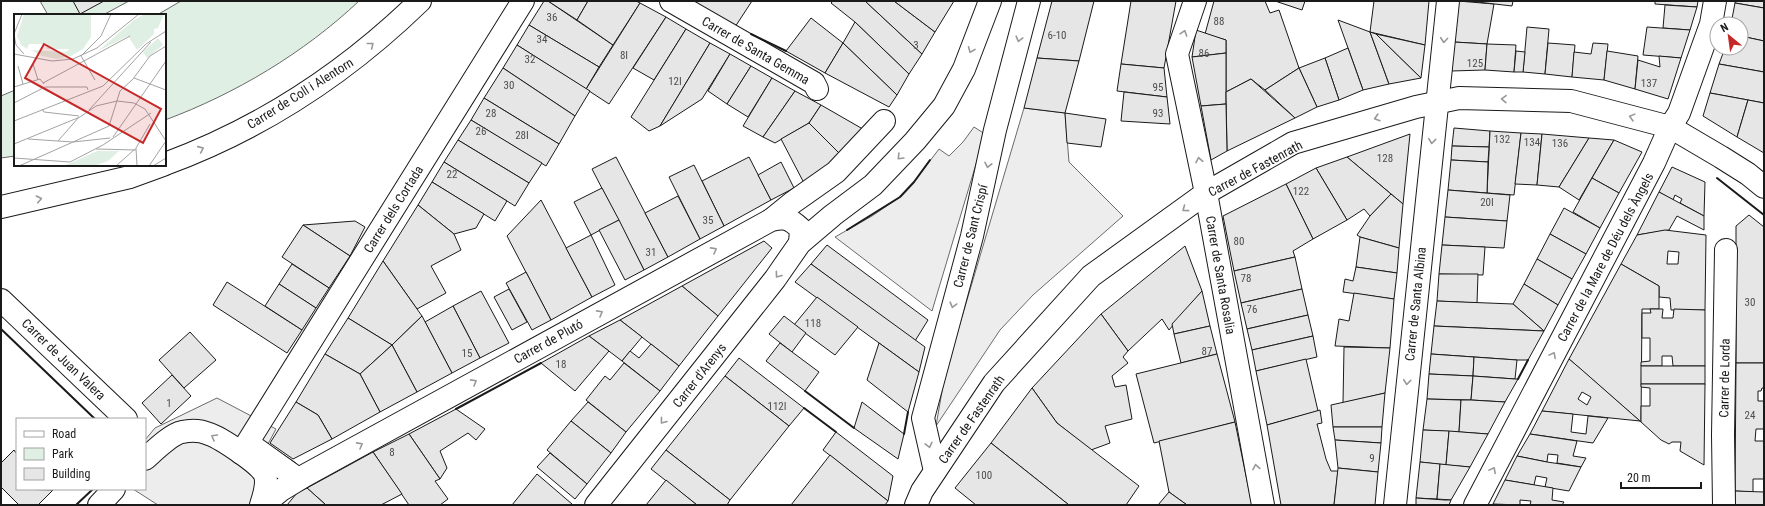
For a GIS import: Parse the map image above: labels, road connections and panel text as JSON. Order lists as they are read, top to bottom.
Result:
{
  "streets": {
    "street": [
      "Carrer de Santa Gemma",
      "Carrer de Coll i Alentorn",
      "Carrer de Fastenrath",
      "Carrer dels Cortada",
      "Carrer de Sant Crispí",
      "Carrer de la Mare de Déu dels Àngels",
      "Carrer de Santa Rosalia",
      "Carrer de Santa Albina",
      "Carrer de Plutó",
      "Carrer de Juan Valera",
      "Carrer d'Arenys",
      "Carrer de Lorda"
    ]
  },
  "crossings": [
    ["Carrer de Fastenrath", "Carrer de Sant Crispí"],
    ["Carrer de Fastenrath", "Carrer de la Mare de Déu dels Àngels"],
    ["Carrer de Fastenrath", "Carrer de Santa Rosalia"],
    ["Carrer de Fastenrath", "Carrer de Santa Albina"],
    ["Carrer de Plutó", "Carrer d'Arenys"]
  ],
  "one_way": [
    "Carrer de Coll i Alentorn",
    "Carrer de Fastenrath",
    "Carrer de Sant Crispí",
    "Carrer de la Mare de Déu dels Àngels",
    "Carrer de Santa Rosalia",
    "Carrer de Santa Albina",
    "Carrer de Plutó",
    "Carrer d'Arenys"
  ],
  "house_numbers": [
    "36",
    "88",
    "6-10",
    "34",
    "3",
    "86",
    "8I",
    "32",
    "125",
    "12I",
    "137",
    "30",
    "95",
    "28",
    "93",
    "26",
    "28I",
    "132",
    "134",
    "136",
    "128",
    "22",
    "122",
    "20I",
    "35",
    "80",
    "31",
    "78",
    "30",
    "76",
    "118",
    "87",
    "15",
    "18",
    "1",
    "112I",
    "24",
    "8",
    "9",
    "100"
  ],
  "legend": ["Road", "Park", "Building"],
  "scale_bar": "20 m",
  "north": "top left"
}
